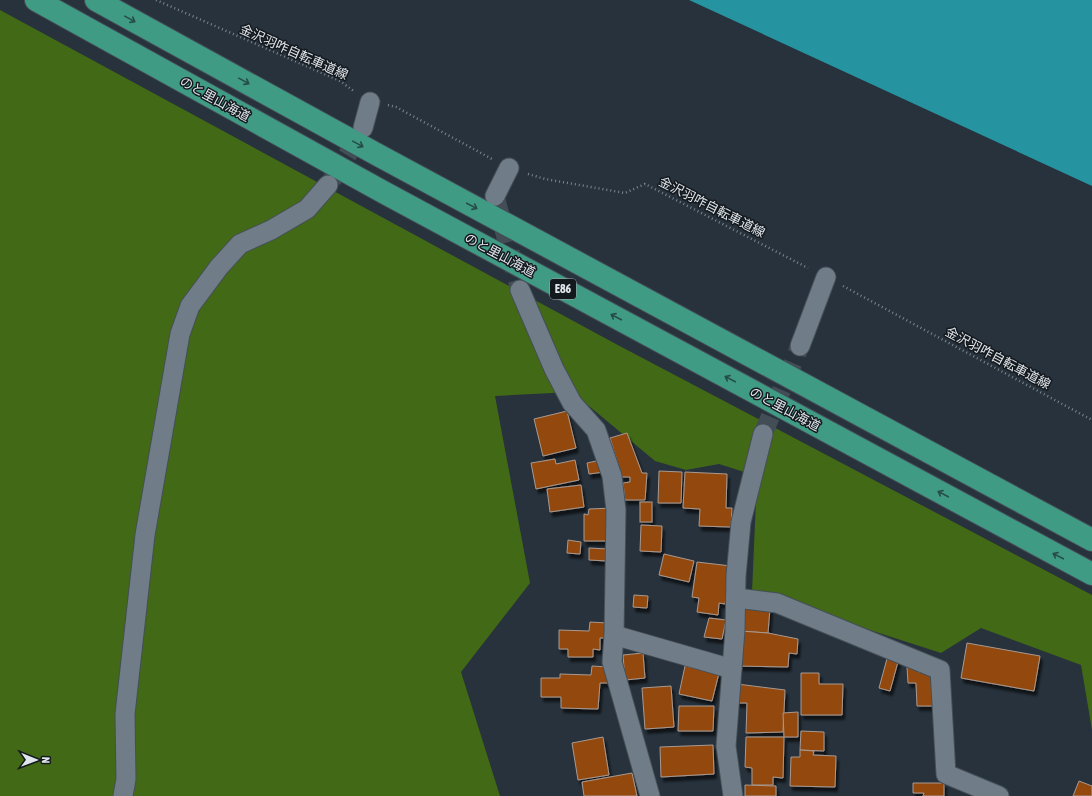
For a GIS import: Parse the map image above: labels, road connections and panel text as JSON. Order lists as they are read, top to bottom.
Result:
{
  "streets": {
    "highway": ["のと里山海道", "E86"],
    "path": ["金沢羽咋自転車道線"]
  },
  "north": "right"
}
